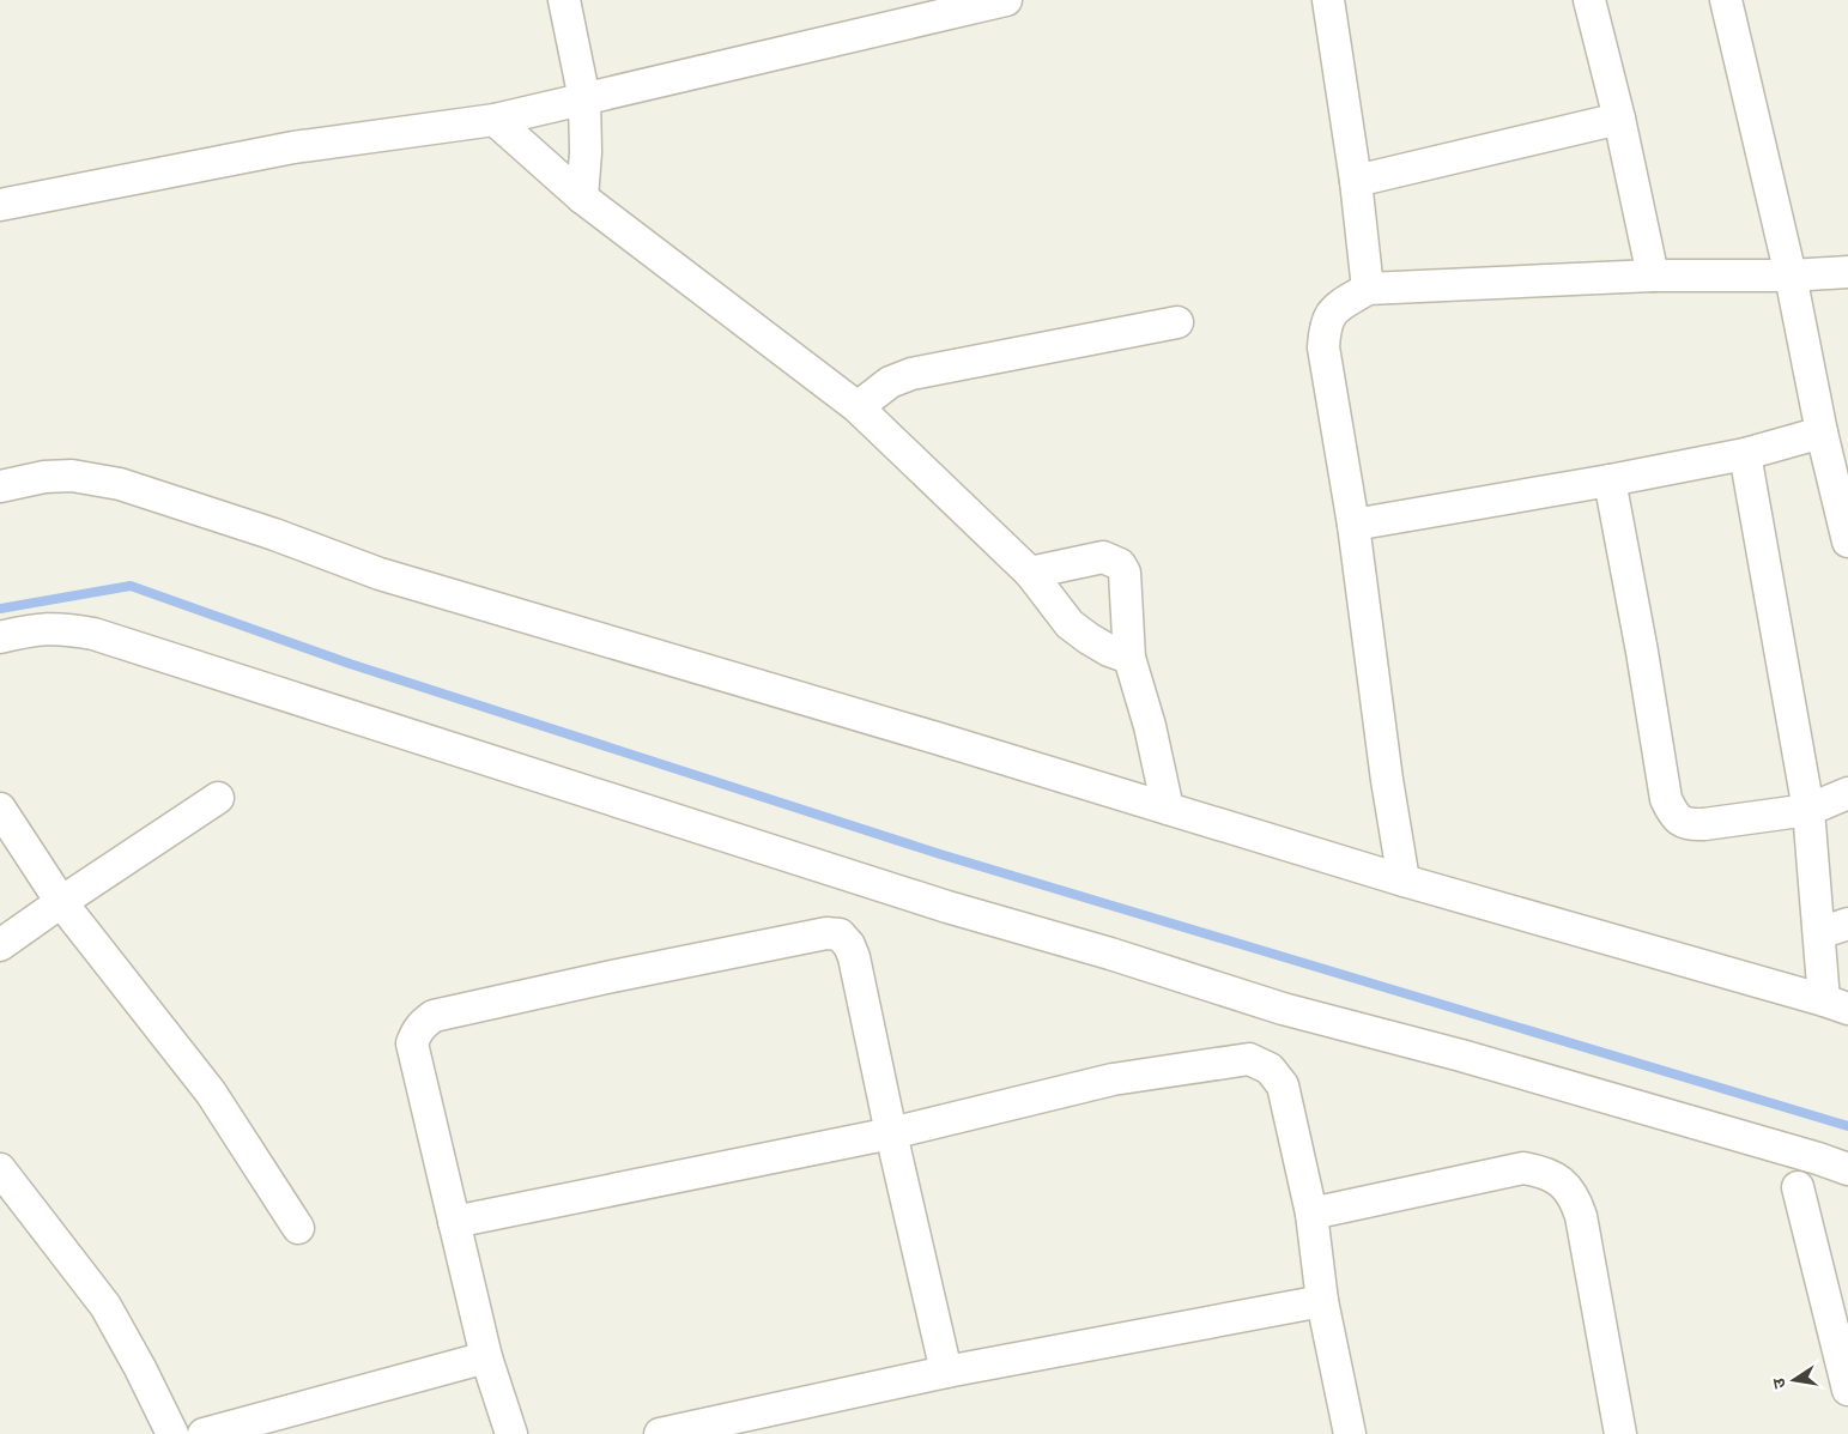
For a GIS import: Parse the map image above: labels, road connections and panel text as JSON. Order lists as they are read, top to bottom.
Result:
{
  "north": "left"
}
